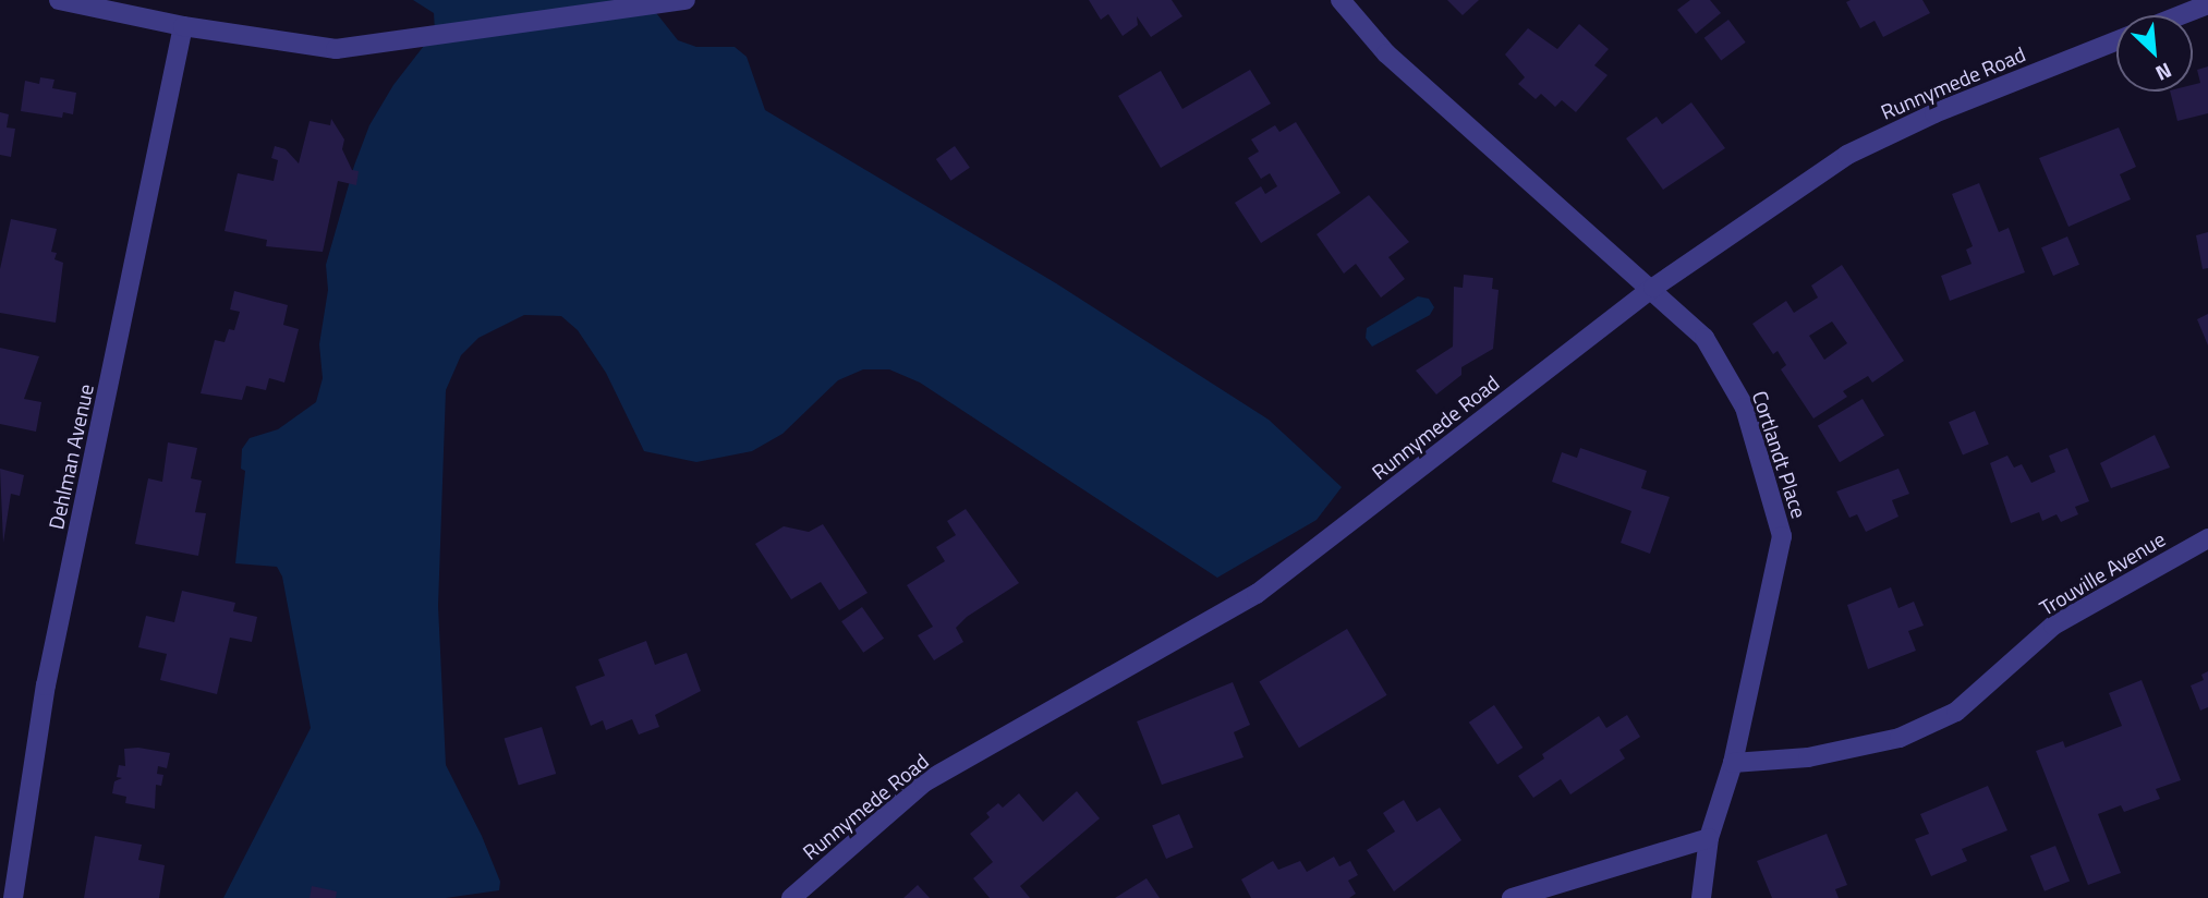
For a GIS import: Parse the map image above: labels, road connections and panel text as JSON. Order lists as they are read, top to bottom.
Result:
{
  "streets": {
    "street": [
      "Runnymede Road",
      "Cortlandt Place",
      "Dehlman Avenue",
      "Trouville Avenue"
    ]
  },
  "crossings": [
    ["Runnymede Road", "Cortlandt Place"],
    ["Cortlandt Place", "Trouville Avenue"]
  ],
  "north": "bottom right"
}
